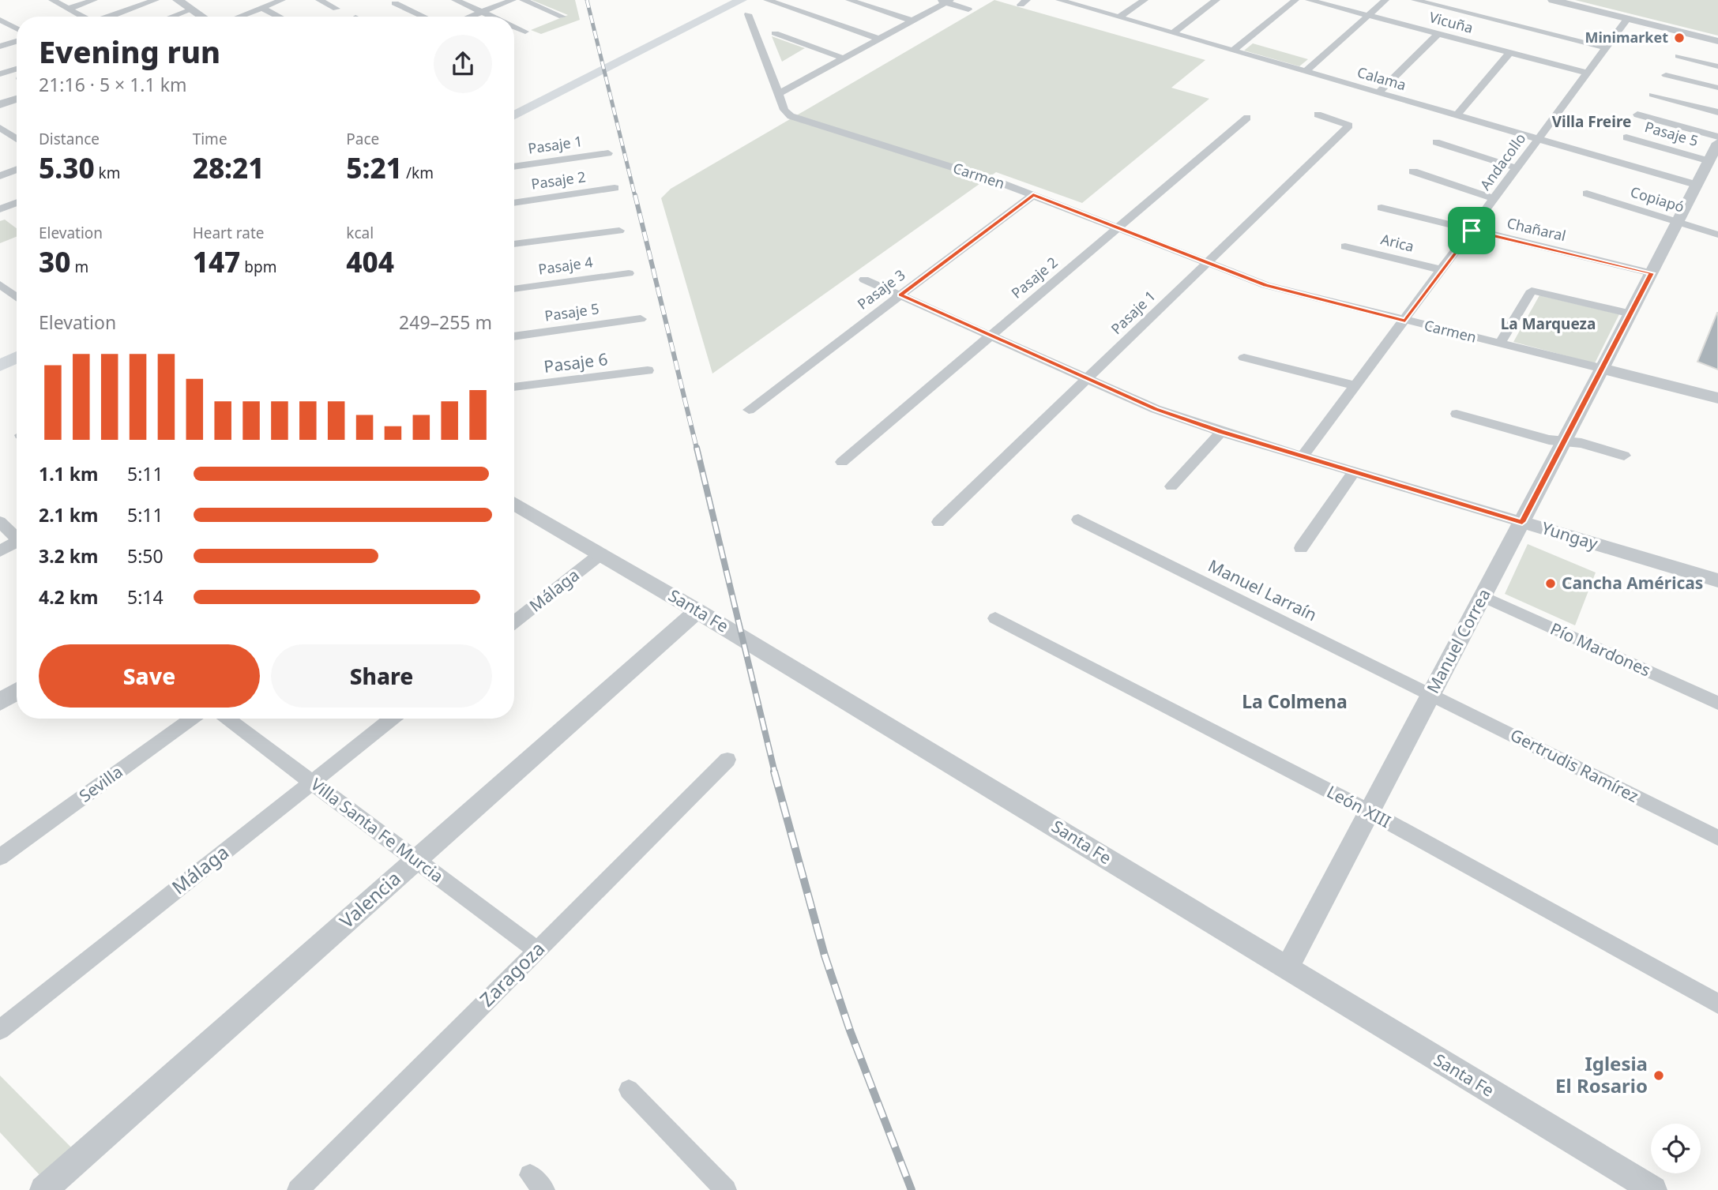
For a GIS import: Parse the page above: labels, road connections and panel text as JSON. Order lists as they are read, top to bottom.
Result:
{
  "streets": {
    "street": [
      "Vicuña",
      "Calama",
      "Pasaje 5",
      "Pasaje 1",
      "Andacollo",
      "Carmen",
      "Pasaje 2",
      "Copiapó",
      "Chañaral",
      "Arica",
      "Pasaje 4",
      "Pasaje 3",
      "Pasaje 6",
      "Yungay",
      "Málaga",
      "Manuel Larraín",
      "Santa Fe",
      "Manuel Correa",
      "Pío Mardones",
      "Gertrudis Ramírez",
      "Sevilla",
      "León XIII",
      "Villa Santa Fe Murcia",
      "Valencia",
      "Zaragoza"
    ]
  },
  "crossings": [
    ["Vicuña", "Andacollo"],
    ["Calama", "Andacollo"],
    ["Calama", "Manuel Correa"],
    ["Pasaje 5", "Manuel Correa"],
    ["Pasaje 1", "Carmen"],
    ["Pasaje 1", "Yungay"],
    ["Andacollo", "Carmen"],
    ["Andacollo", "Chañaral"],
    ["Andacollo", "Arica"],
    ["Andacollo", "Yungay"],
    ["Carmen", "Pasaje 2"],
    ["Carmen", "Pasaje 3"],
    ["Carmen", "Manuel Correa"],
    ["Pasaje 2", "Yungay"],
    ["Copiapó", "Manuel Correa"],
    ["Chañaral", "Manuel Correa"],
    ["Pasaje 3", "Yungay"],
    ["Yungay", "Manuel Correa"],
    ["Málaga", "Santa Fe"],
    ["Málaga", "Villa Santa Fe Murcia"],
    ["Manuel Larraín", "Manuel Correa"],
    ["Manuel Larraín", "Gertrudis Ramírez"],
    ["Santa Fe", "Manuel Correa"],
    ["Santa Fe", "Valencia"],
    ["Manuel Correa", "Pío Mardones"],
    ["Manuel Correa", "Gertrudis Ramírez"],
    ["Manuel Correa", "León XIII"],
    ["Villa Santa Fe Murcia", "Valencia"],
    ["Villa Santa Fe Murcia", "Zaragoza"]
  ],
  "districts": ["Villa Freire", "La Marqueza", "La Colmena"],
  "places": ["Minimarket", "Cancha Américas", "Iglesia El Rosario"],
  "page": {
    "heading": ["Evening run", "21:16 · 5 × 1.1 km"],
    "stats": [
      ["Distance", "5.30 km"],
      ["Time", "28:21"],
      ["Pace", "5:21 /km"],
      ["Elevation", "30 m"],
      ["Heart rate", "147 bpm"],
      ["kcal", "404"]
    ],
    "chart": ["Elevation", "249–255 m"],
    "list": [
      {
        "name": "1.1 km",
        "note": "5:11"
      },
      {
        "name": "2.1 km",
        "note": "5:11"
      },
      {
        "name": "3.2 km",
        "note": "5:50"
      },
      {
        "name": "4.2 km",
        "note": "5:14"
      }
    ],
    "buttons": ["Save", "Share"]
  }
}
